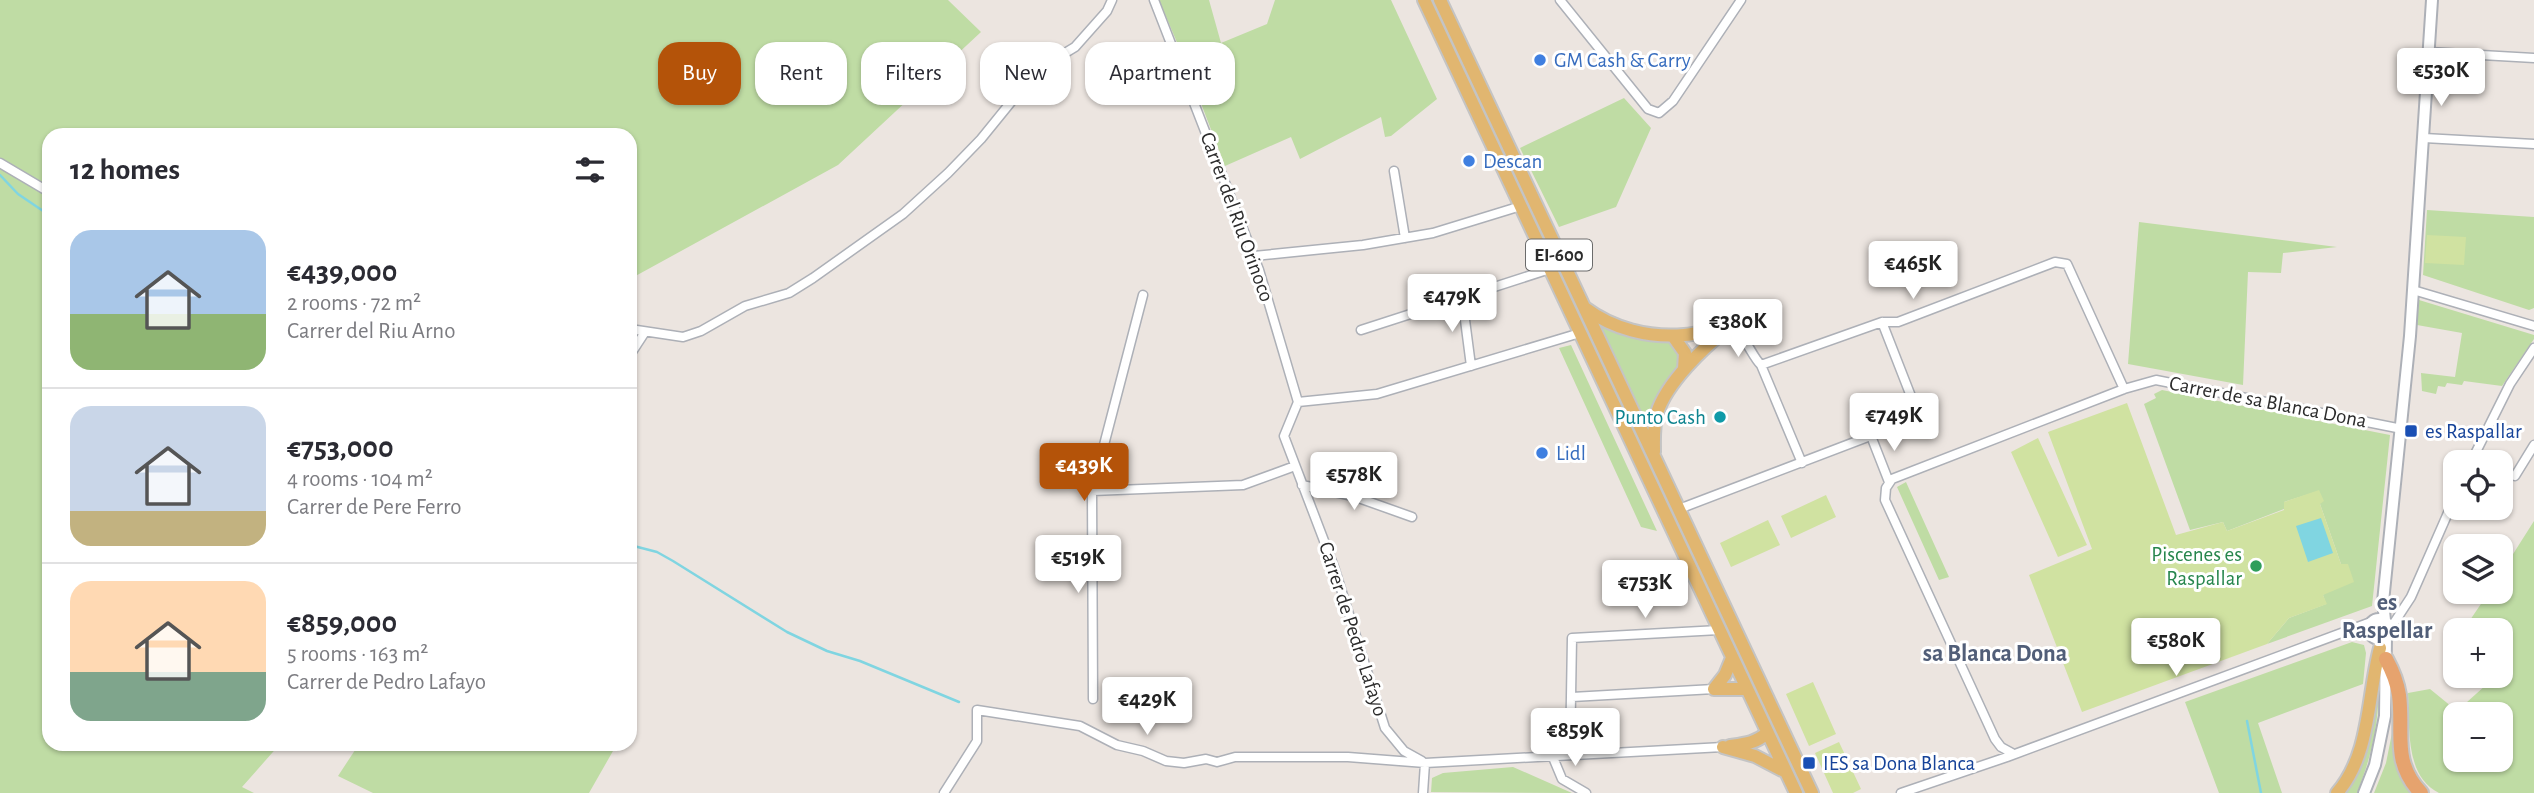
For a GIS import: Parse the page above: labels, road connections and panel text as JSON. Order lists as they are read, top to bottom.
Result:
{
  "streets": {
    "main road": ["EI-600"],
    "street": ["Carrer del Riu Orinoco", "Carrer de sa Blanca Dona", "Carrer de Pedro Lafayo"]
  },
  "crossings": [
    ["Carrer del Riu Orinoco", "Carrer de Pedro Lafayo"]
  ],
  "districts": ["es Raspellar", "sa Blanca Dona"],
  "places": {
    "other": [
      "GM Cash & Carry",
      "Descan",
      "Punto Cash",
      "Lidl",
      "Piscenes es Raspallar"
    ],
    "transit": ["es Raspallar", "IES sa Dona Blanca"]
  },
  "page": {
    "chip": [
      "Buy",
      "Rent",
      "Filters",
      "New",
      "Apartment"
    ],
    "price": [
      "€530K",
      "€465K",
      "€479K",
      "€380K",
      "€749K",
      "€439K",
      "€578K",
      "€519K",
      "€753K",
      "€580K",
      "€429K",
      "€859K"
    ],
    "heading": "12 homes",
    "list": [
      {
        "name": "€439,000",
        "note": "2 rooms · 72 m² · Carrer del Riu Arno"
      },
      {
        "name": "€753,000",
        "note": "4 rooms · 104 m² · Carrer de Pere Ferro"
      },
      {
        "name": "€859,000",
        "note": "5 rooms · 163 m² · Carrer de Pedro Lafayo"
      }
    ],
    "map_buttons": ["+", "−"]
  }
}
